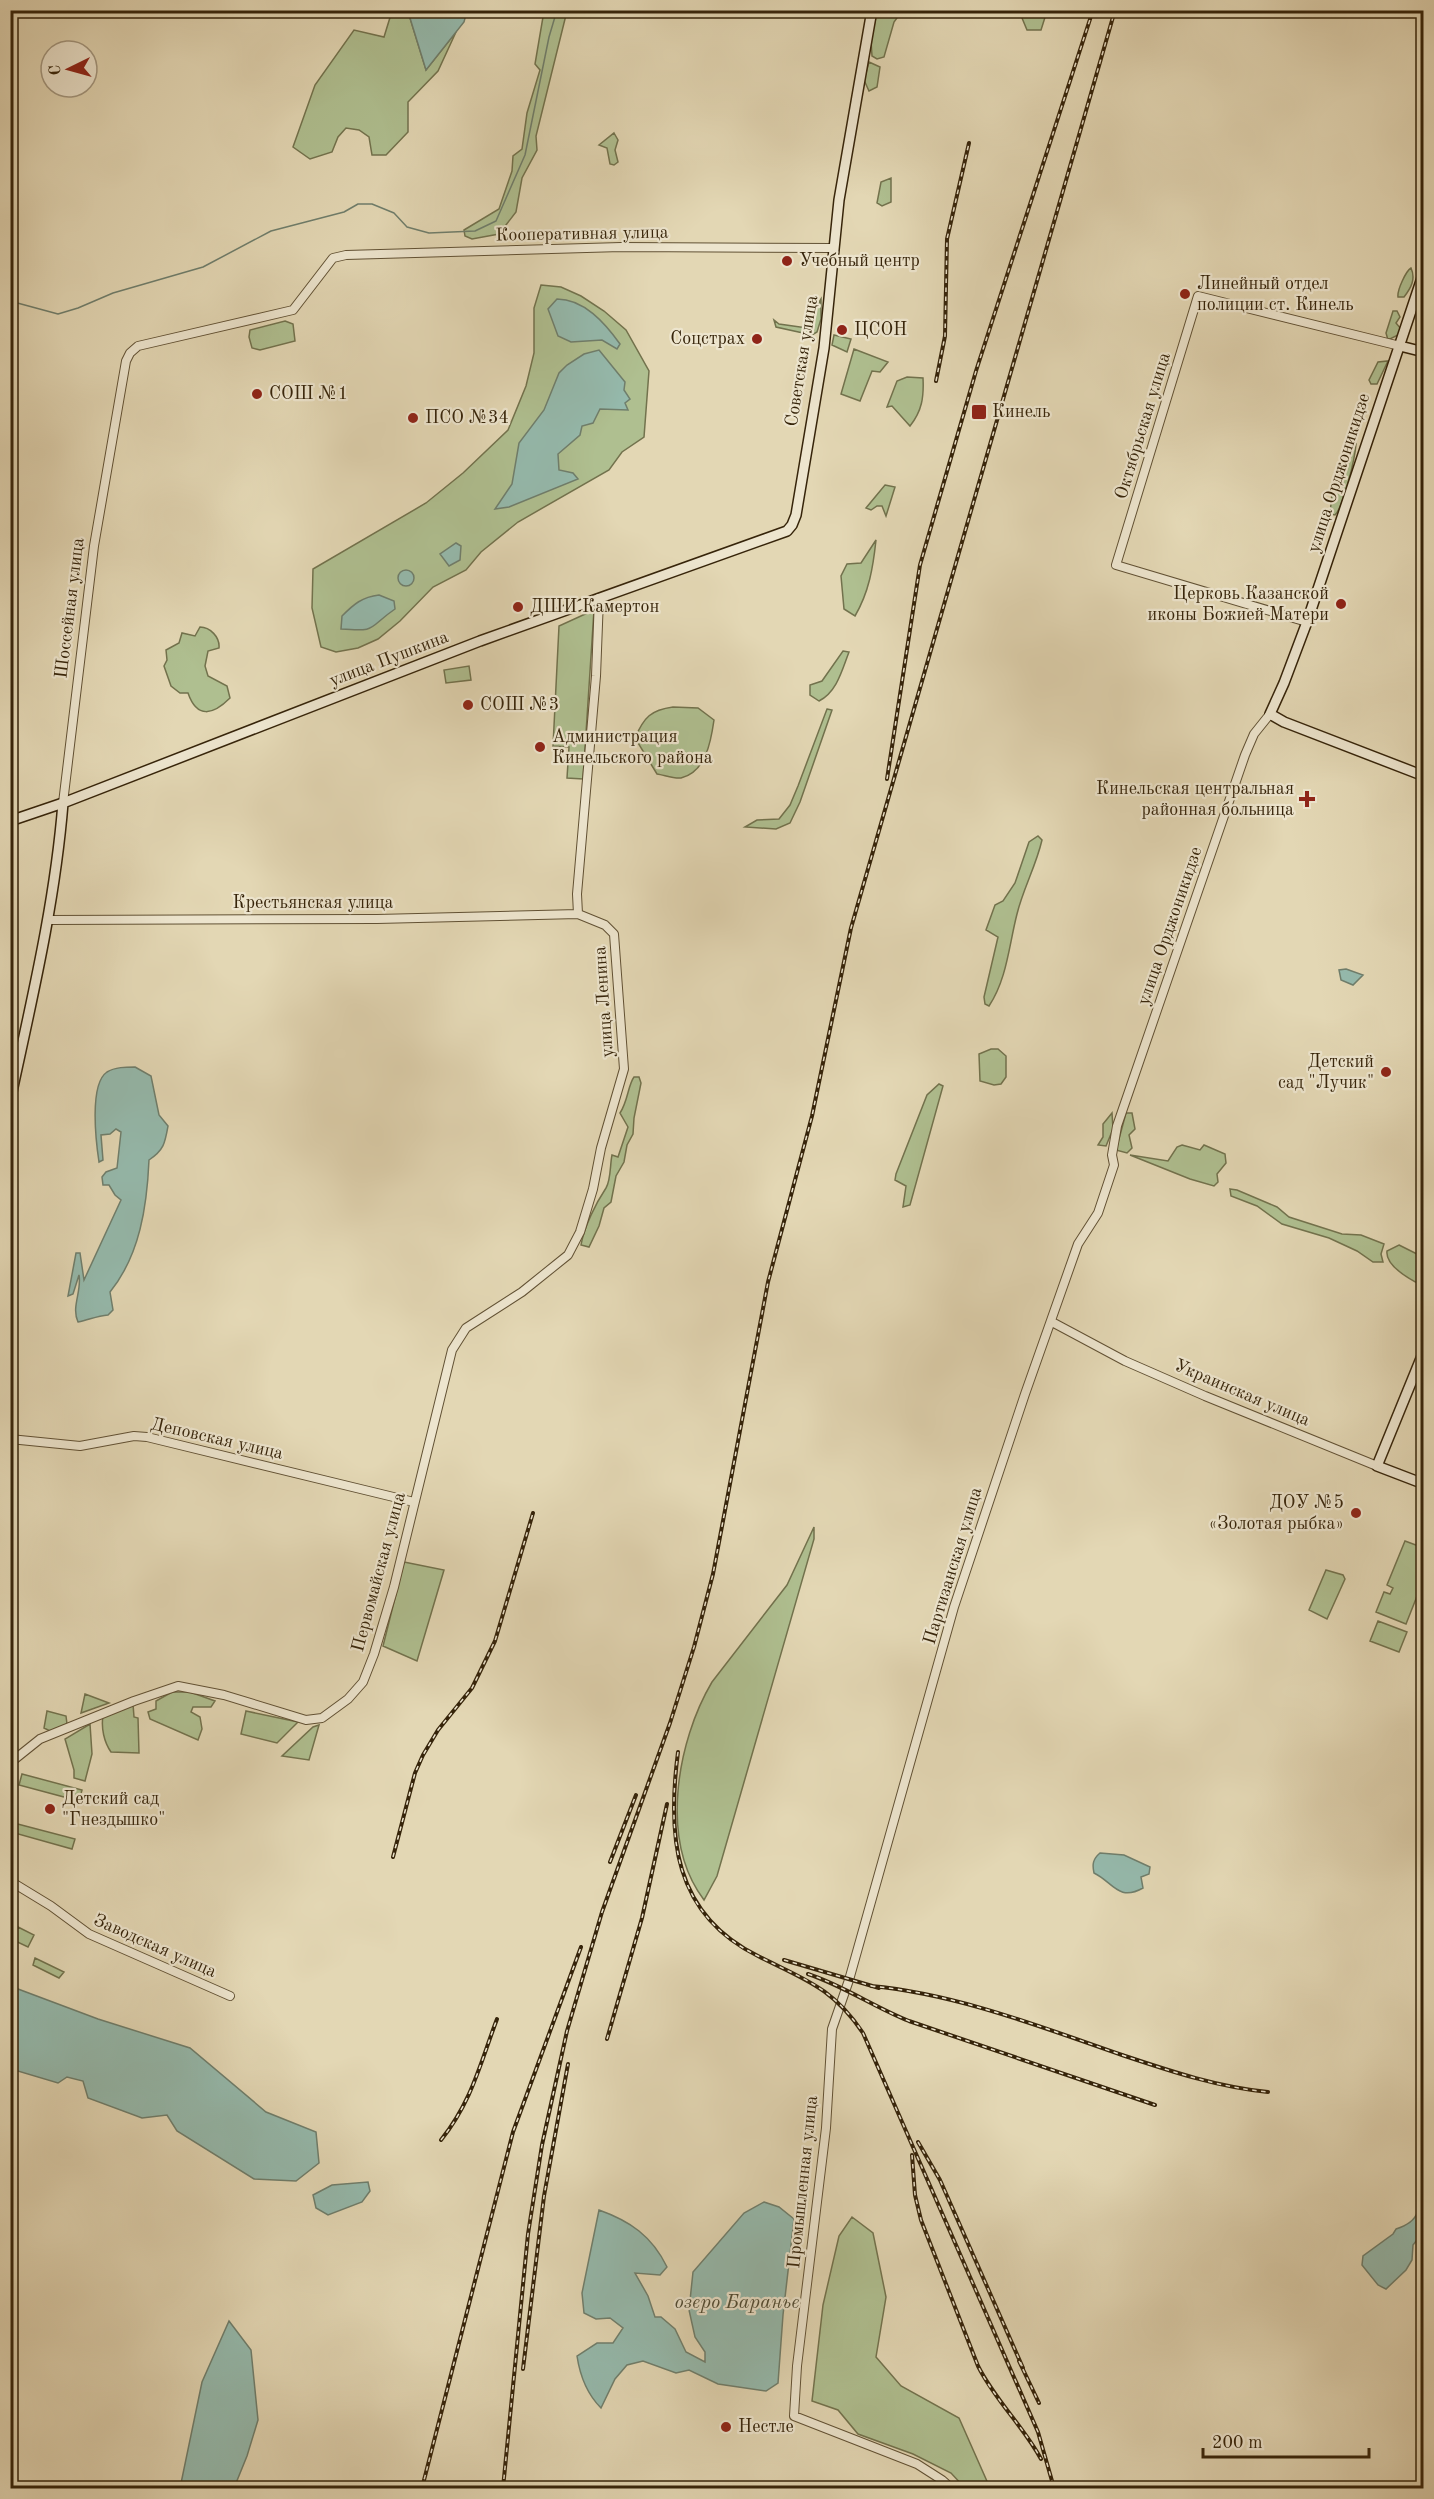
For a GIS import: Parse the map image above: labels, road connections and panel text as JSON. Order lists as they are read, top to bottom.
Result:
{
  "streets": {
    "main road": [
      "Советская улица",
      "улица Орджоникидзе",
      "Шоссейная улица",
      "улица Пушкина",
      "Украинская улица"
    ],
    "street": [
      "Кооперативная улица",
      "Октябрьская улица",
      "Крестьянская улица",
      "улица Ленина",
      "Деповская улица",
      "Партизанская улица",
      "Первомайская улица",
      "Заводская улица",
      "Промышленная улица"
    ]
  },
  "crossings": [
    ["Кооперативная улица", "Советская улица"],
    ["Кооперативная улица", "Шоссейная улица"],
    ["Советская улица", "улица Пушкина"],
    ["Октябрьская улица", "улица Орджоникидзе"],
    ["улица Орджоникидзе", "Партизанская улица"],
    ["Шоссейная улица", "улица Пушкина"],
    ["Шоссейная улица", "Крестьянская улица"],
    ["Крестьянская улица", "улица Ленина"],
    ["улица Ленина", "Первомайская улица"],
    ["Украинская улица", "Партизанская улица"],
    ["Деповская улица", "Первомайская улица"],
    ["Партизанская улица", "Промышленная улица"]
  ],
  "water": ["озеро Баранье"],
  "places": {
    "other": [
      "Учебный центр",
      "Линейный отдел полиции ст. Кинель",
      "ЦСОН",
      "Соцстрах",
      "СОШ №1",
      "ПСО №34",
      "Церковь Казанской иконы Божией Матери",
      "ДШИ Камертон",
      "СОШ №3",
      "Администрация Кинельского района",
      "Детский сад \"Лучик\"",
      "ДОУ №5 «Золотая рыбка»",
      "Детский сад \"Гнездышко\"",
      "Нестле"
    ],
    "transit": ["Кинель"],
    "health": ["Кинельская центральная районная больница"]
  },
  "scale_bar": "200 m",
  "north": "left"
}
